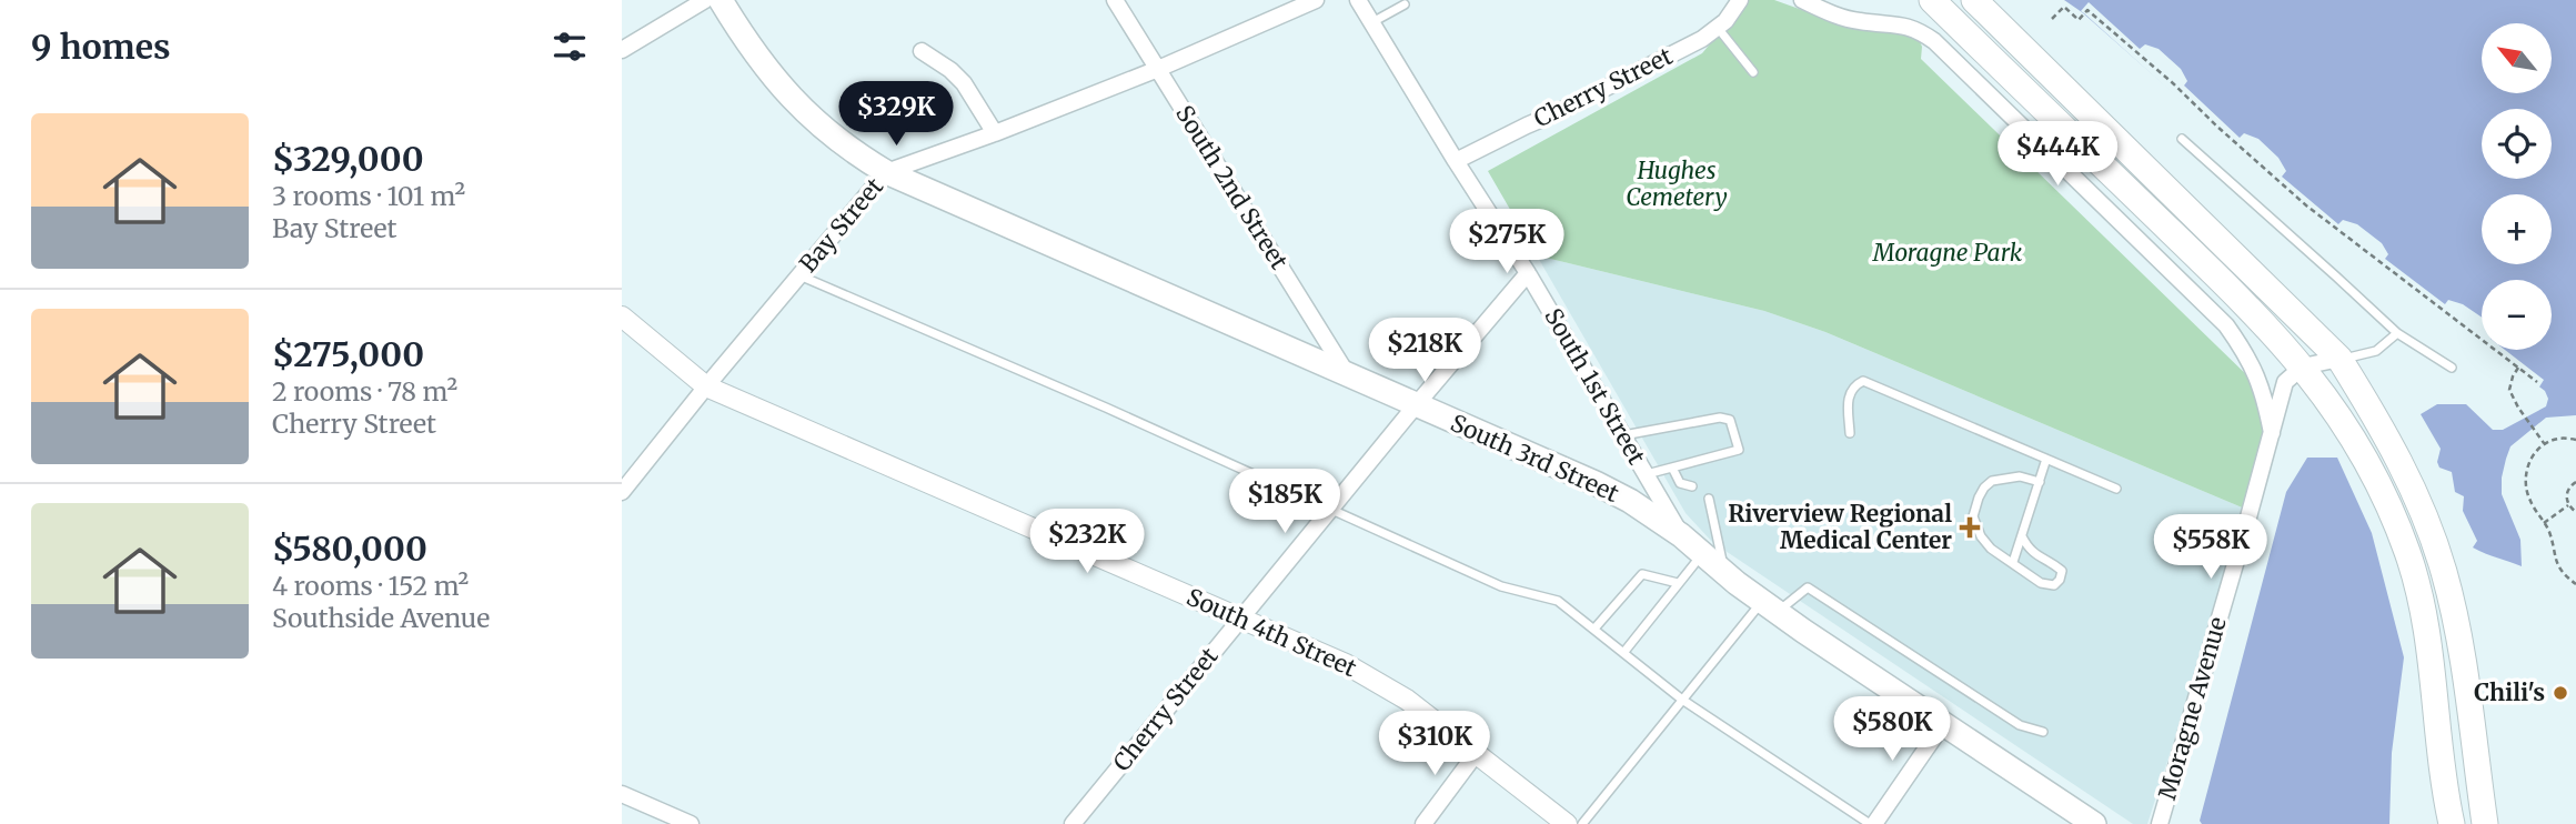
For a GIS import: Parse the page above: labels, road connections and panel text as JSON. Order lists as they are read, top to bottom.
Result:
{
  "streets": {
    "main road": ["South 3rd Street"],
    "street": [
      "Cherry Street",
      "South 2nd Street",
      "Bay Street",
      "South 1st Street",
      "South 4th Street",
      "Moragne Avenue"
    ]
  },
  "crossings": [
    ["Cherry Street", "South 1st Street"],
    ["Cherry Street", "South 3rd Street"],
    ["Cherry Street", "South 4th Street"],
    ["South 2nd Street", "Bay Street"],
    ["South 2nd Street", "South 3rd Street"],
    ["Bay Street", "South 3rd Street"],
    ["Bay Street", "South 4th Street"],
    ["South 1st Street", "South 3rd Street"]
  ],
  "parks": ["Hughes Cemetery", "Moragne Park"],
  "places": {
    "health": ["Riverview Regional Medical Center"],
    "other": ["Chili's"]
  },
  "north": "top left",
  "page": {
    "heading": "9 homes",
    "map_buttons": ["+", "−"],
    "price": [
      "$329K",
      "$444K",
      "$275K",
      "$218K",
      "$185K",
      "$232K",
      "$558K",
      "$580K",
      "$310K"
    ],
    "list": [
      {
        "name": "$329,000",
        "note": "3 rooms · 101 m² · Bay Street"
      },
      {
        "name": "$275,000",
        "note": "2 rooms · 78 m² · Cherry Street"
      },
      {
        "name": "$580,000",
        "note": "4 rooms · 152 m² · Southside Avenue"
      }
    ]
  }
}
